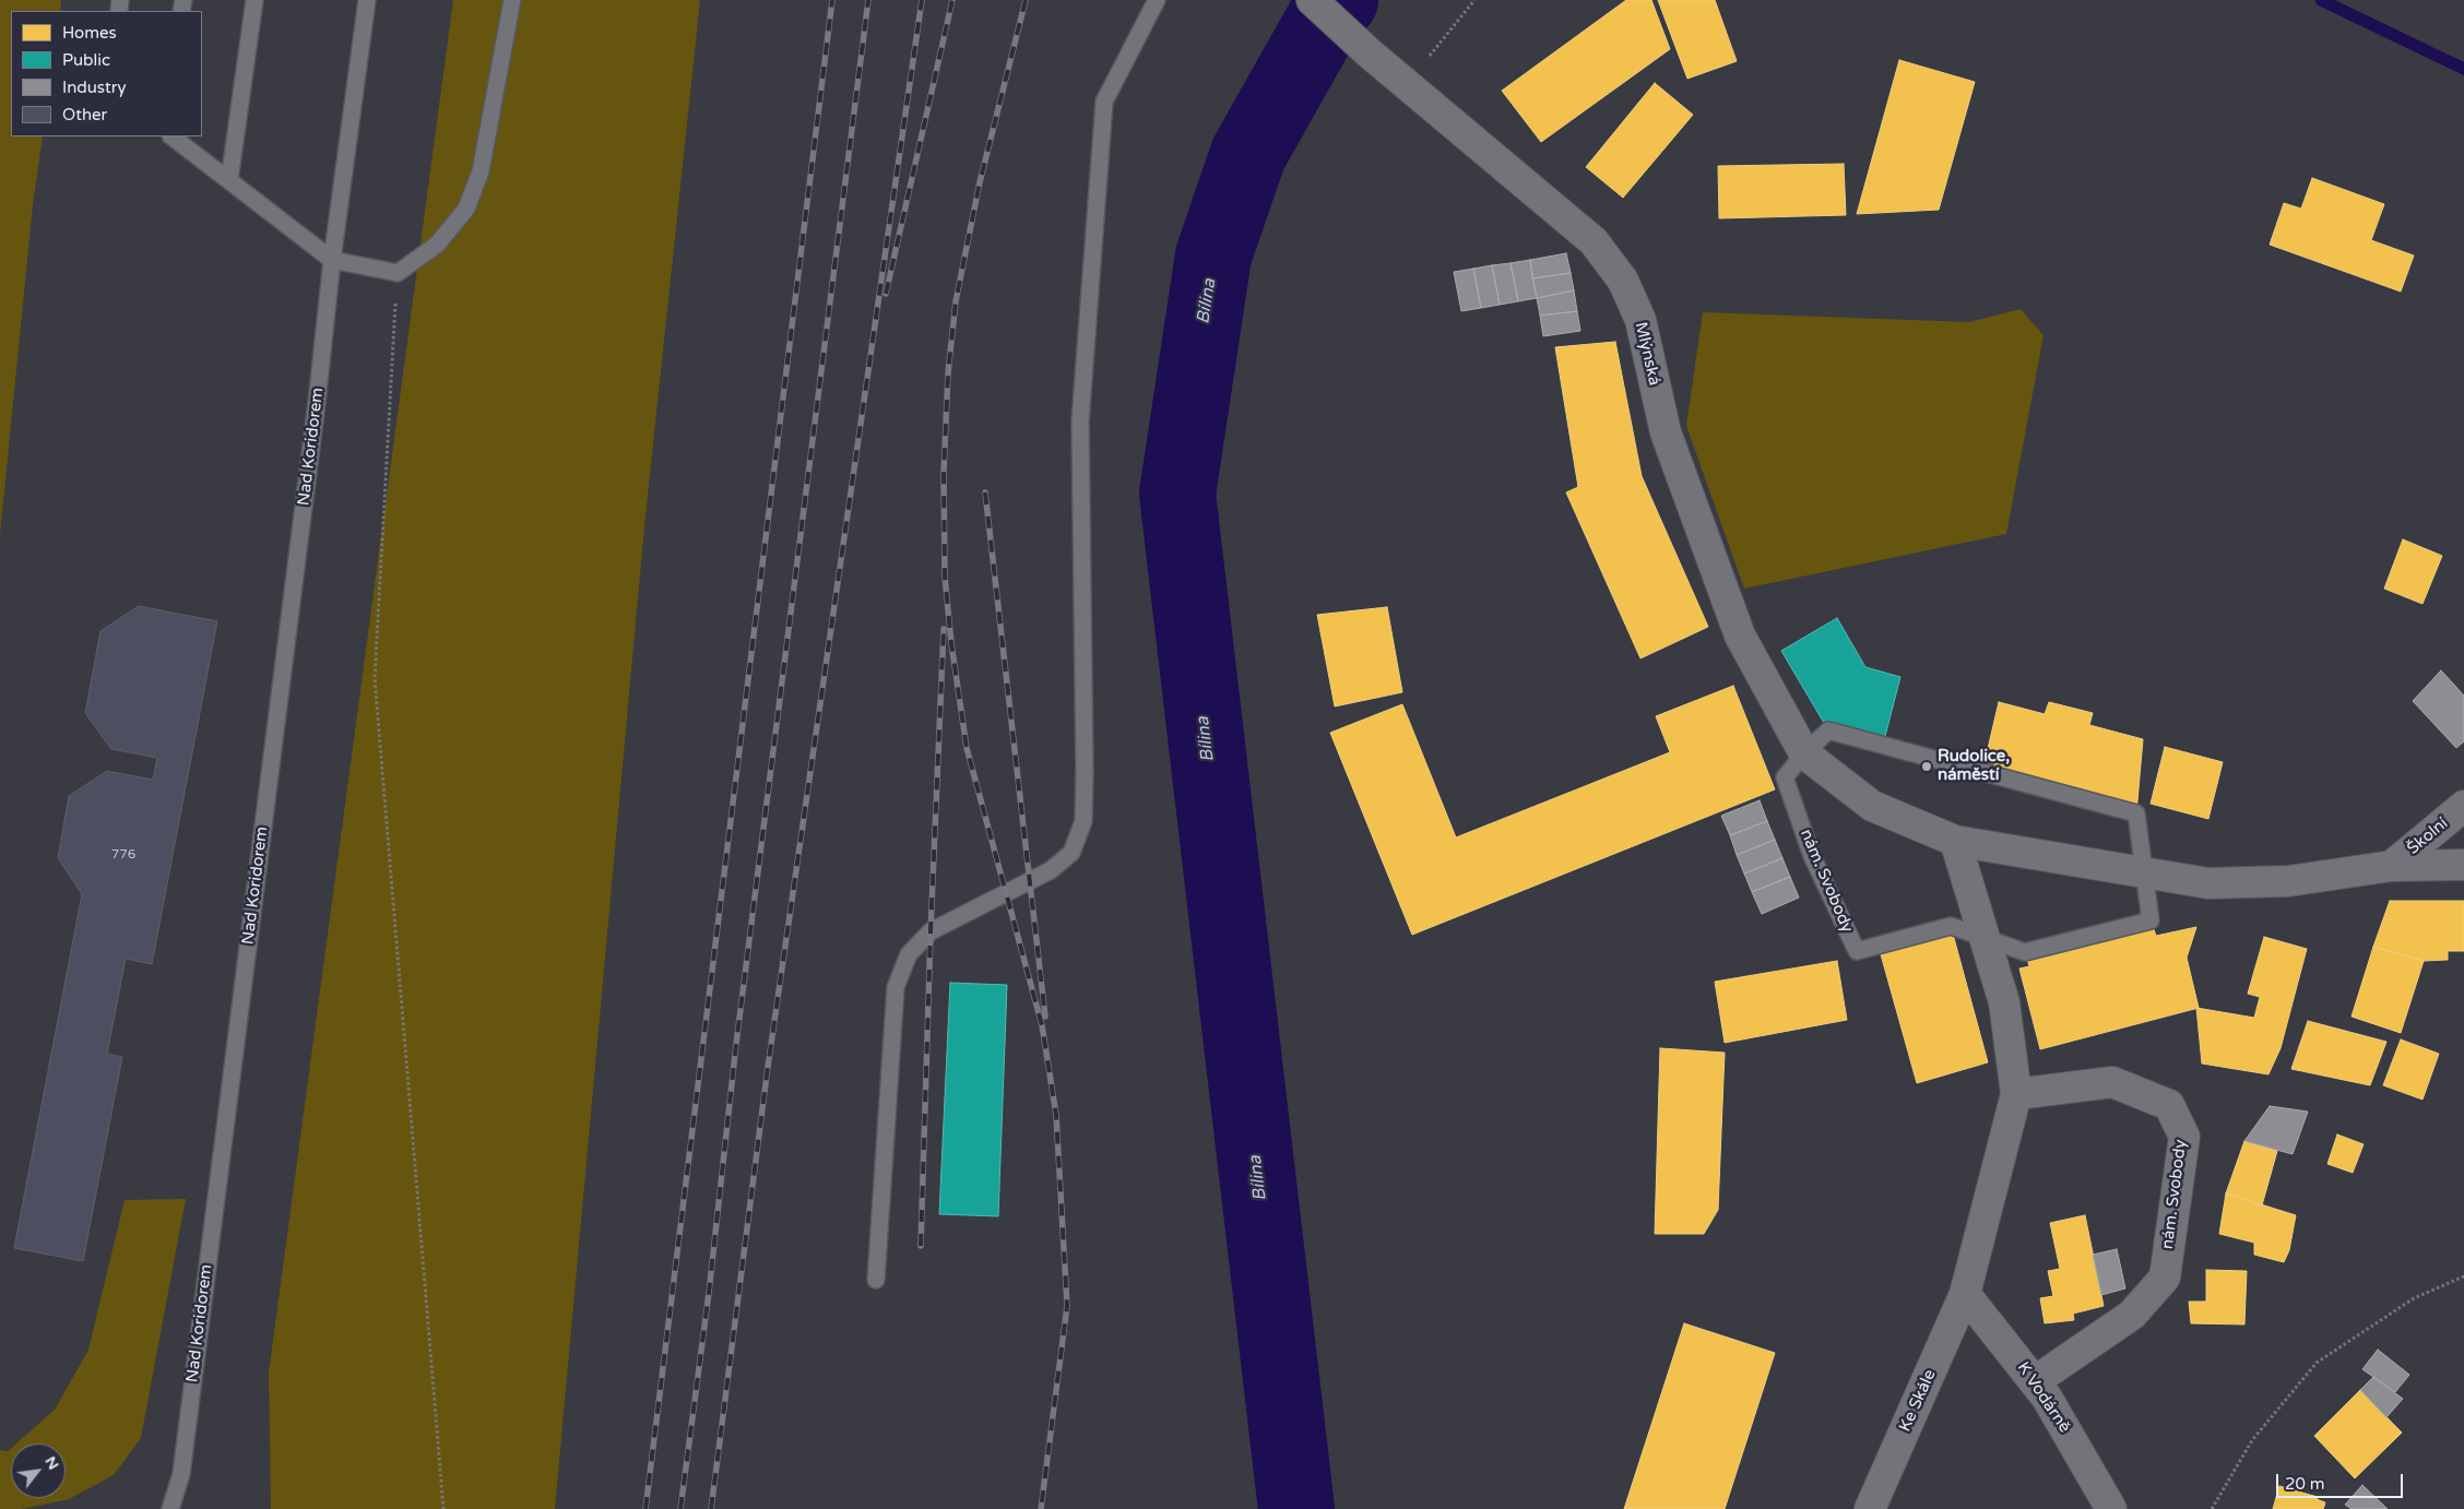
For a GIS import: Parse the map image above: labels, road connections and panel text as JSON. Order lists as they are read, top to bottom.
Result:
{
  "streets": {
    "street": [
      "Mlýnská",
      "Školní",
      "nám. Svobody",
      "K Vodárně",
      "Ke Skále"
    ],
    "lane": ["Nad Koridorem"]
  },
  "crossings": [
    ["Mlýnská", "nám. Svobody"],
    ["nám. Svobody", "K Vodárně"],
    ["K Vodárně", "Ke Skále"]
  ],
  "water": ["Bílina"],
  "places": ["Rudolice, náměstí"],
  "house_numbers": ["776"],
  "legend": [
    "Homes",
    "Public",
    "Industry",
    "Other"
  ],
  "scale_bar": "20 m",
  "north": "top right"
}
